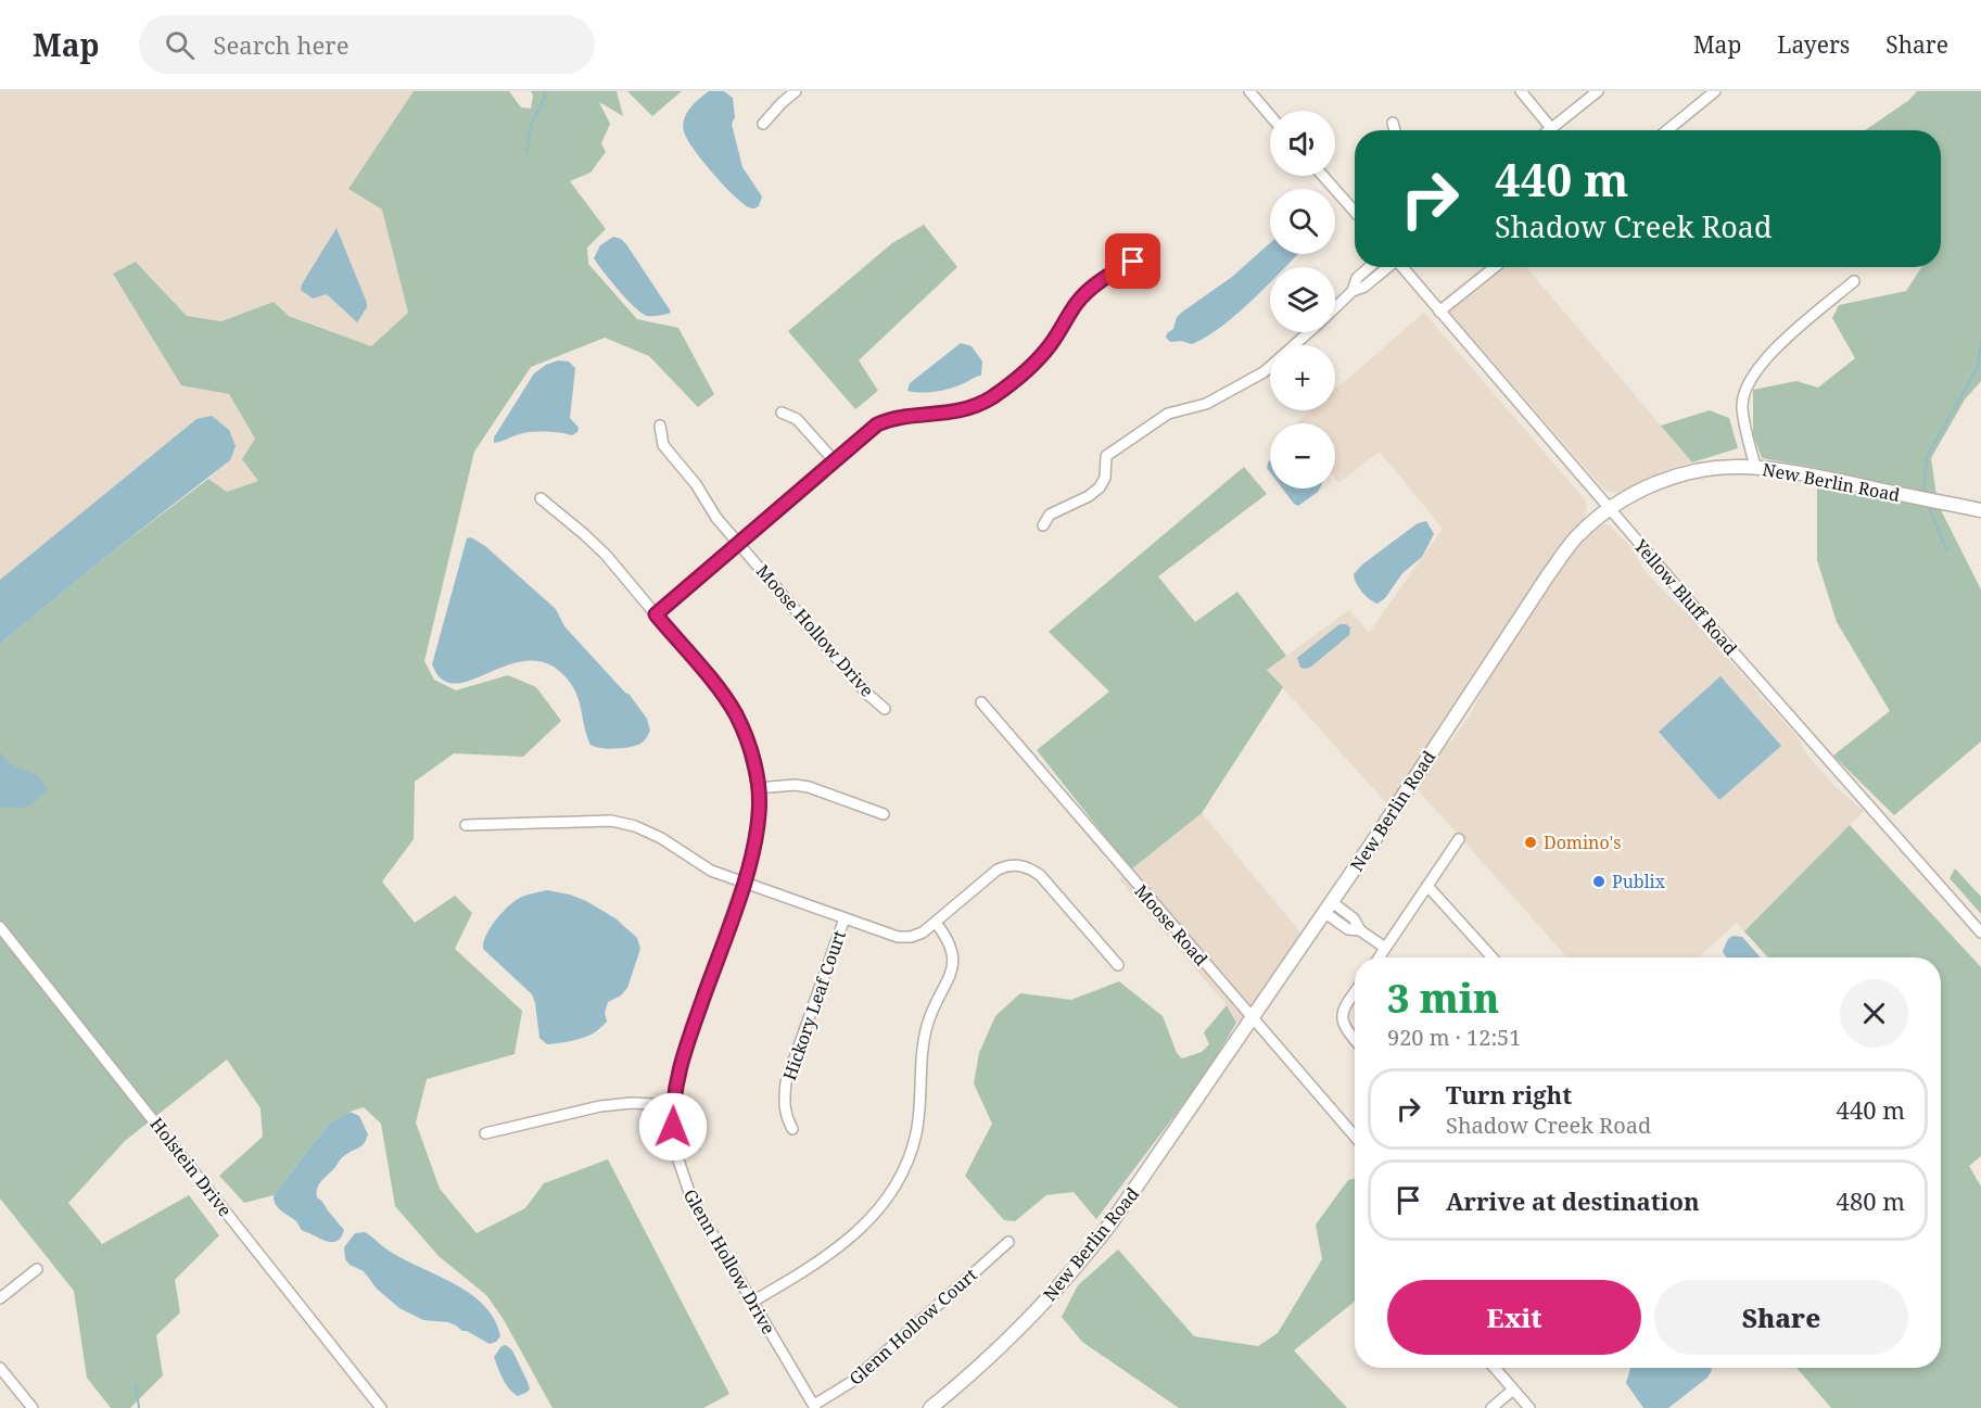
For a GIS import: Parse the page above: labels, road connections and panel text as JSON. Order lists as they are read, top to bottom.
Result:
{
  "streets": {
    "main road": ["New Berlin Road"],
    "street": [
      "Yellow Bluff Road",
      "Moose Hollow Drive",
      "Moose Road",
      "Hickory Leaf Court",
      "Holstein Drive",
      "Glenn Hollow Drive",
      "Glenn Hollow Court"
    ]
  },
  "crossings": [
    ["New Berlin Road", "Yellow Bluff Road"],
    ["New Berlin Road", "Moose Road"],
    ["Glenn Hollow Drive", "Glenn Hollow Court"]
  ],
  "places": ["Domino's", "Publix"],
  "page": {
    "header": "Map",
    "search": "Search here",
    "nav": ["Map", "Layers", "Share"],
    "map_buttons": ["+", "−"],
    "turn": ["440 m", "Shadow Creek Road"],
    "heading": ["3 min", "920 m · 12:51"],
    "list": [
      {
        "name": "Turn right",
        "note": "Shadow Creek Road",
        "value": "440 m"
      },
      {
        "name": "Arrive at destination",
        "value": "480 m"
      }
    ],
    "buttons": ["Exit", "Share"]
  }
}
